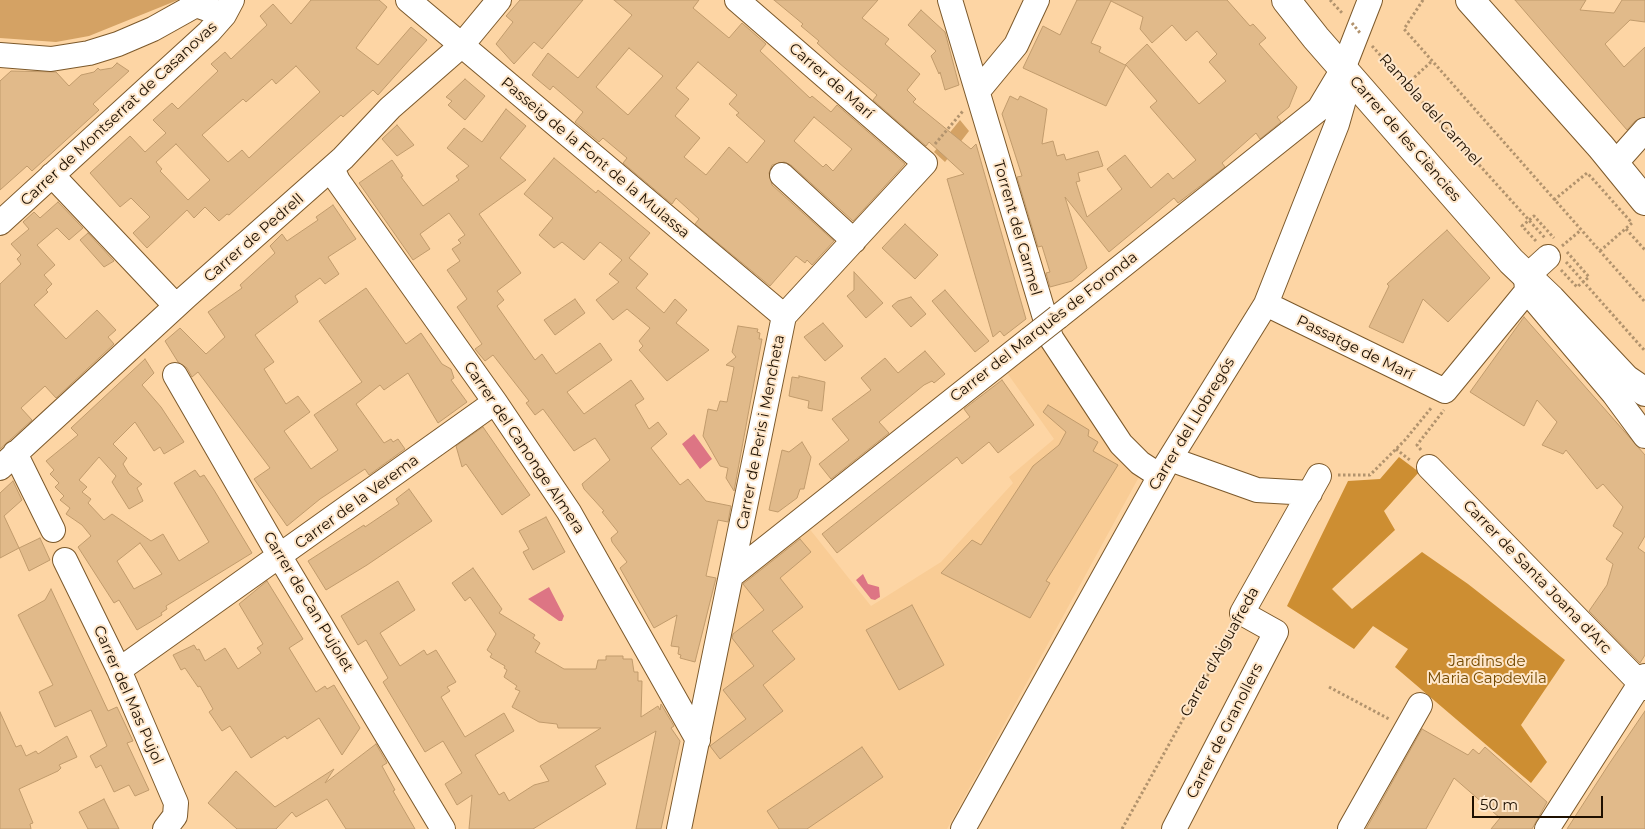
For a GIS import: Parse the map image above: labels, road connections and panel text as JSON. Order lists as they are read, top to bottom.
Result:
{
  "streets": {
    "main road": ["Carrer de les Ciències"],
    "street": [
      "Carrer de Marí",
      "Carrer de Montserrat de Casanovas",
      "Passeig de la Font de la Mulassa",
      "Torrent del Carmel",
      "Carrer de Pedrell",
      "Carrer del Marquès de Foronda",
      "Passatge de Marí",
      "Carrer del Llobregós",
      "Carrer de Peris i Mencheta",
      "Carrer del Canonge Almera",
      "Carrer de la Verema",
      "Carrer de Santa Joana d'Arc",
      "Carrer de Can Pujolet",
      "Carrer d'Aiguafreda",
      "Carrer del Mas Pujol",
      "Carrer de Granollers"
    ],
    "path": ["Rambla del Carmel"]
  },
  "crossings": [
    ["Carrer de Marí", "Carrer de Peris i Mencheta"],
    ["Carrer de les Ciències", "Carrer del Marquès de Foronda"],
    ["Carrer de les Ciències", "Carrer del Llobregós"],
    ["Passeig de la Font de la Mulassa", "Carrer de Pedrell"],
    ["Passeig de la Font de la Mulassa", "Carrer de Peris i Mencheta"],
    ["Torrent del Carmel", "Carrer del Llobregós"],
    ["Torrent del Carmel", "Carrer d'Aiguafreda"],
    ["Carrer de Pedrell", "Carrer del Canonge Almera"],
    ["Carrer del Marquès de Foronda", "Carrer del Llobregós"],
    ["Carrer del Marquès de Foronda", "Carrer de Peris i Mencheta"],
    ["Passatge de Marí", "Carrer del Llobregós"],
    ["Carrer de Peris i Mencheta", "Carrer del Canonge Almera"],
    ["Carrer del Canonge Almera", "Carrer de la Verema"],
    ["Carrer de la Verema", "Carrer de Can Pujolet"],
    ["Carrer de la Verema", "Carrer del Mas Pujol"],
    ["Carrer d'Aiguafreda", "Carrer de Granollers"]
  ],
  "parks": ["Jardins de Maria Capdevila"],
  "scale_bar": "50 m"
}
